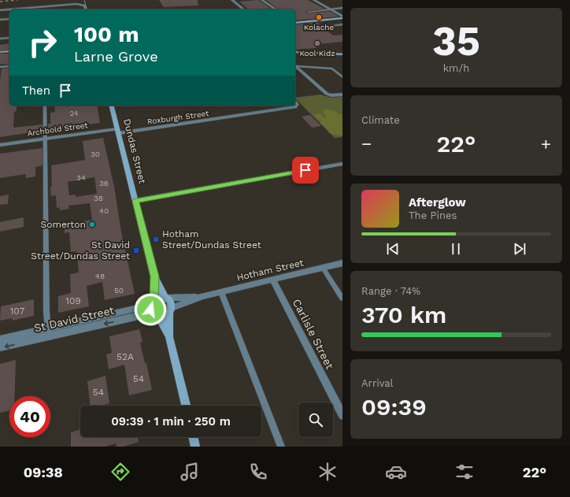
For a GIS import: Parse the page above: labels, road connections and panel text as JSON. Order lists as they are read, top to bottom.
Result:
{
  "streets": {
    "street": [
      "Roxburgh Street",
      "Archbold Street",
      "Dundas Street",
      "Hotham Street",
      "St David Street",
      "Carlisle Street"
    ]
  },
  "crossings": [
    ["Roxburgh Street", "Archbold Street"],
    ["Roxburgh Street", "Dundas Street"],
    ["Archbold Street", "Dundas Street"],
    ["Dundas Street", "Hotham Street"],
    ["Dundas Street", "St David Street"],
    ["Hotham Street", "St David Street"],
    ["Hotham Street", "Carlisle Street"]
  ],
  "places": {
    "other": ["Kolache", "Kool Kidz", "Somerton"],
    "transit": ["Hotham Street/Dundas Street", "St David Street/Dundas Street"]
  },
  "house_numbers": [
    "24",
    "30",
    "34",
    "36",
    "38",
    "40",
    "48",
    "50",
    "109",
    "107",
    "52A",
    "54",
    "54"
  ],
  "page": {
    "tile": [
      ["35", "km/h"],
      "Climate",
      ["Range · 74%", "370 km"],
      ["Arrival", "09:39"]
    ],
    "turn": ["100 m", "Larne Grove"],
    "then": "Then",
    "heat": ["−", "22°", "+"],
    "song": ["Afterglow", "The Pines"],
    "limit": "40",
    "trip": "09:39 · 1 min · 250 m",
    "tabs": ["09:38", "22°"]
  }
}
